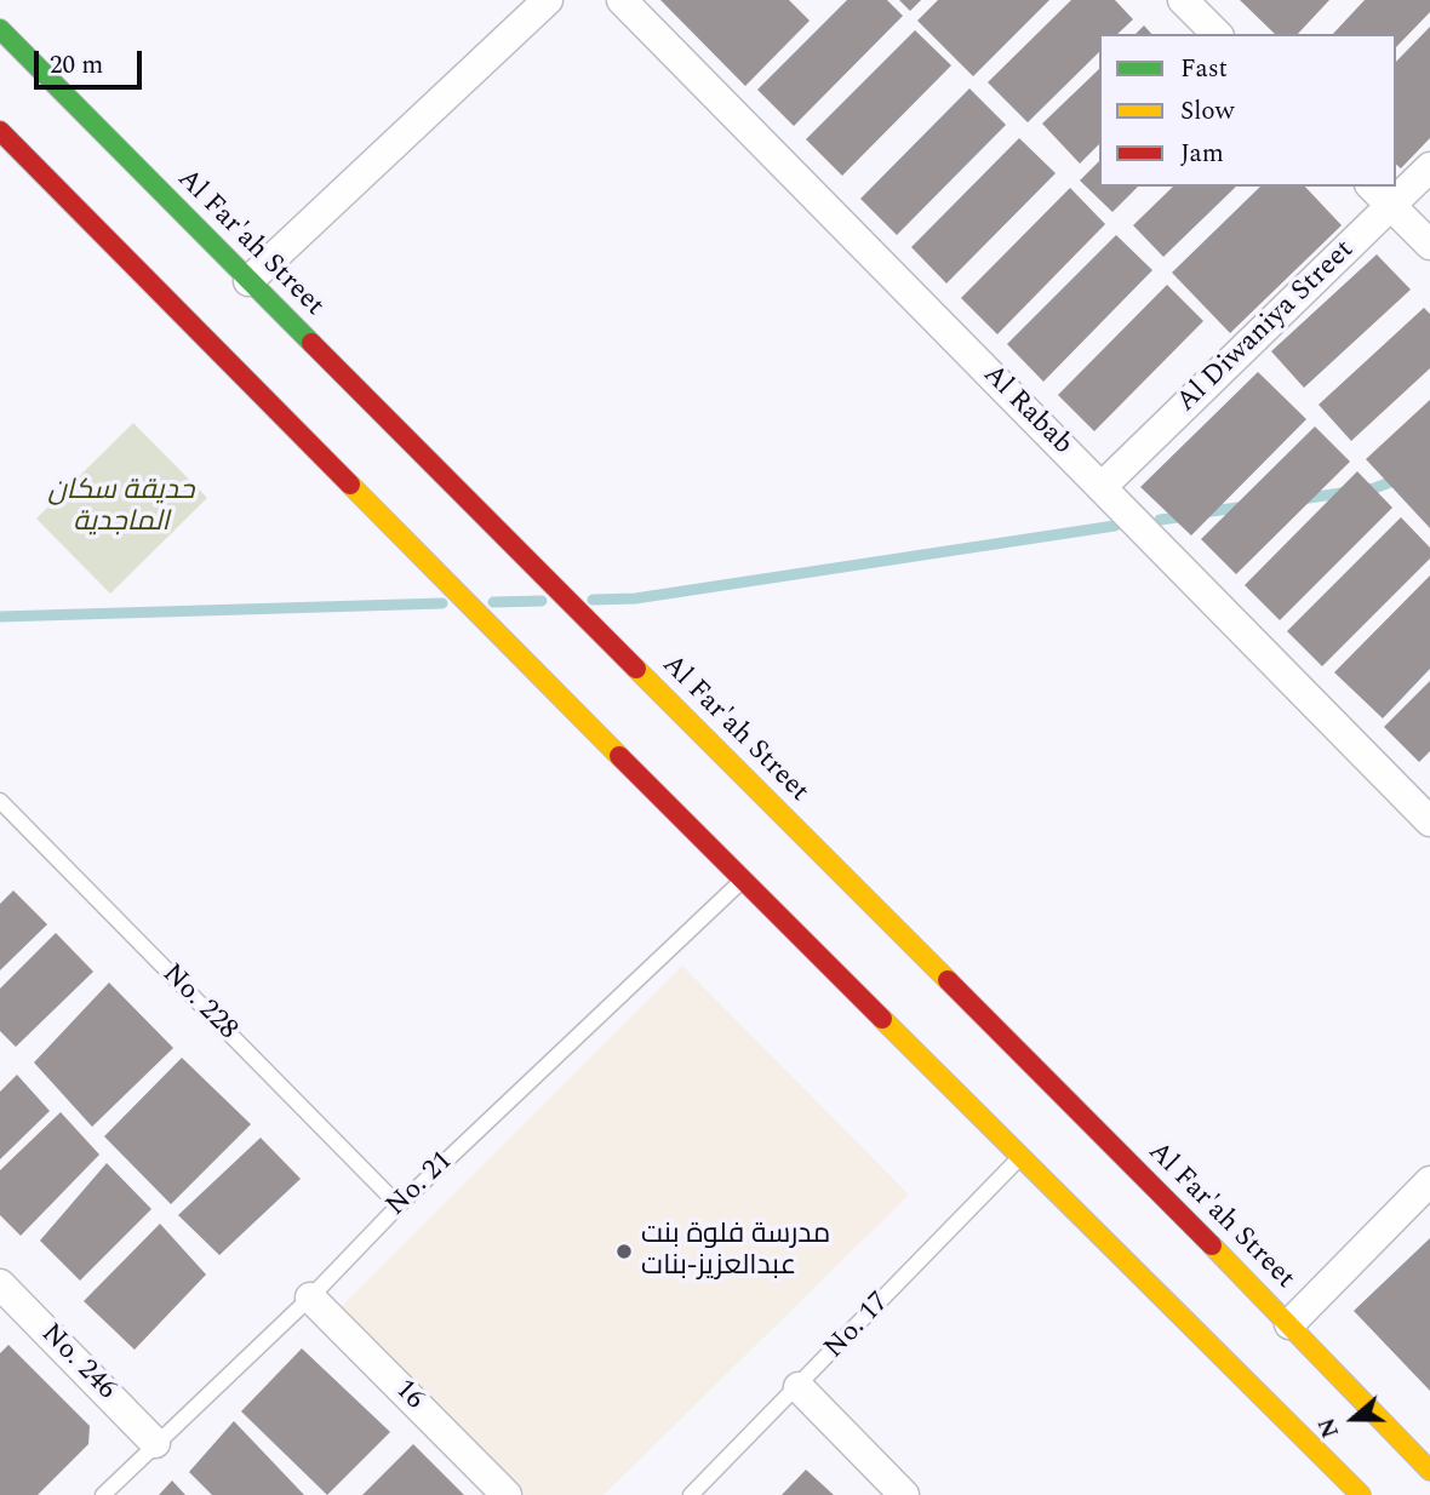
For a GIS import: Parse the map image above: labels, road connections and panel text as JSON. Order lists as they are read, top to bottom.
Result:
{
  "streets": {
    "street": [
      "Al Far'ah Street",
      "Al Diwaniya Street",
      "Al Rabab",
      "No. 246",
      "16"
    ],
    "lane": ["No. 228", "No. 21", "No. 17"]
  },
  "crossings": [
    ["Al Diwaniya Street", "Al Rabab"],
    ["No. 228", "No. 21"],
    ["No. 21", "No. 246"],
    ["No. 21", "16"]
  ],
  "parks": ["حديقة سكان الماجدية"],
  "places": ["مدرسة فلوة بنت عبدالعزيز-بنات"],
  "legend": ["Fast", "Slow", "Jam"],
  "scale_bar": "20 m",
  "north": "left"
}
